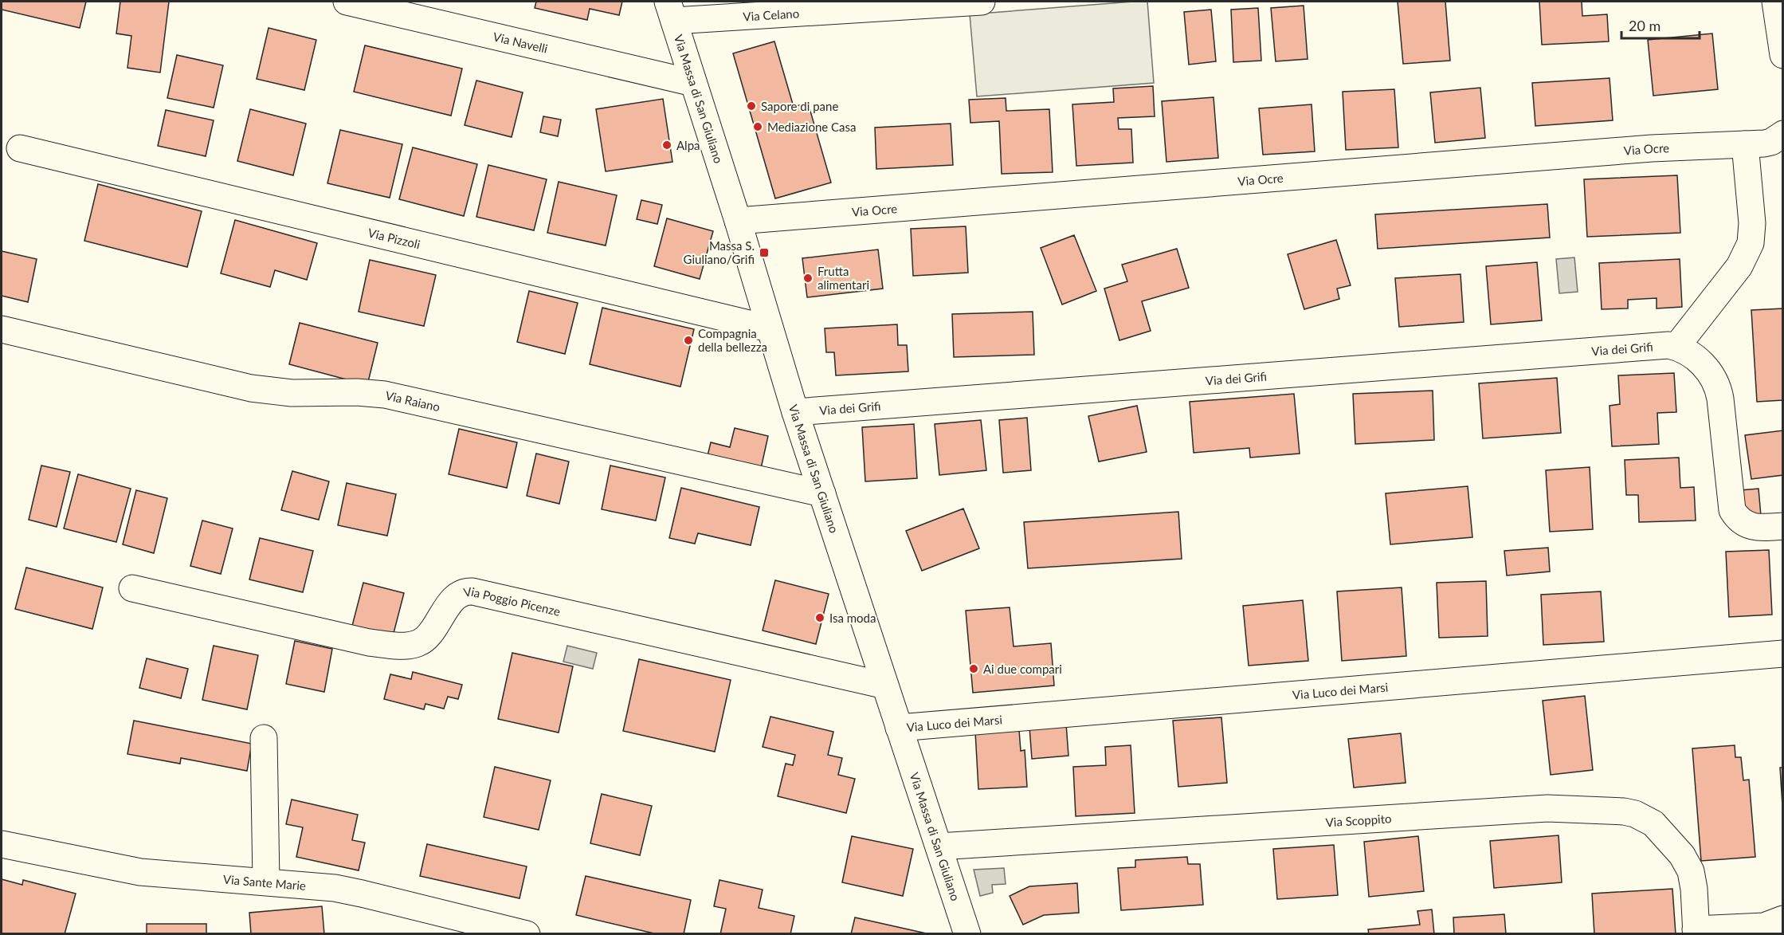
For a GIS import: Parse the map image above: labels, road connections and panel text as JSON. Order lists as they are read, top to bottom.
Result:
{
  "streets": {
    "street": [
      "Via Celano",
      "Via Navelli",
      "Via Massa di San Giuliano",
      "Via Ocre",
      "Via Pizzoli",
      "Via dei Grifi",
      "Via Raiano",
      "Via Poggio Picenze",
      "Via Luco dei Marsi",
      "Via Scoppito",
      "Via Sante Marie"
    ]
  },
  "crossings": [
    ["Via Celano", "Via Massa di San Giuliano"],
    ["Via Navelli", "Via Massa di San Giuliano"],
    ["Via Massa di San Giuliano", "Via Ocre"],
    ["Via Massa di San Giuliano", "Via Pizzoli"],
    ["Via Massa di San Giuliano", "Via dei Grifi"],
    ["Via Massa di San Giuliano", "Via Raiano"],
    ["Via Massa di San Giuliano", "Via Poggio Picenze"],
    ["Via Massa di San Giuliano", "Via Luco dei Marsi"],
    ["Via Massa di San Giuliano", "Via Scoppito"]
  ],
  "places": {
    "other": [
      "Sapore di pane",
      "Mediazione Casa",
      "Alpa",
      "Frutta alimentari",
      "Compagnia della bellezza",
      "Isa moda",
      "Ai due compari"
    ],
    "transit": ["Massa S. Giuliano/Grifi"]
  },
  "scale_bar": "20 m"
}
